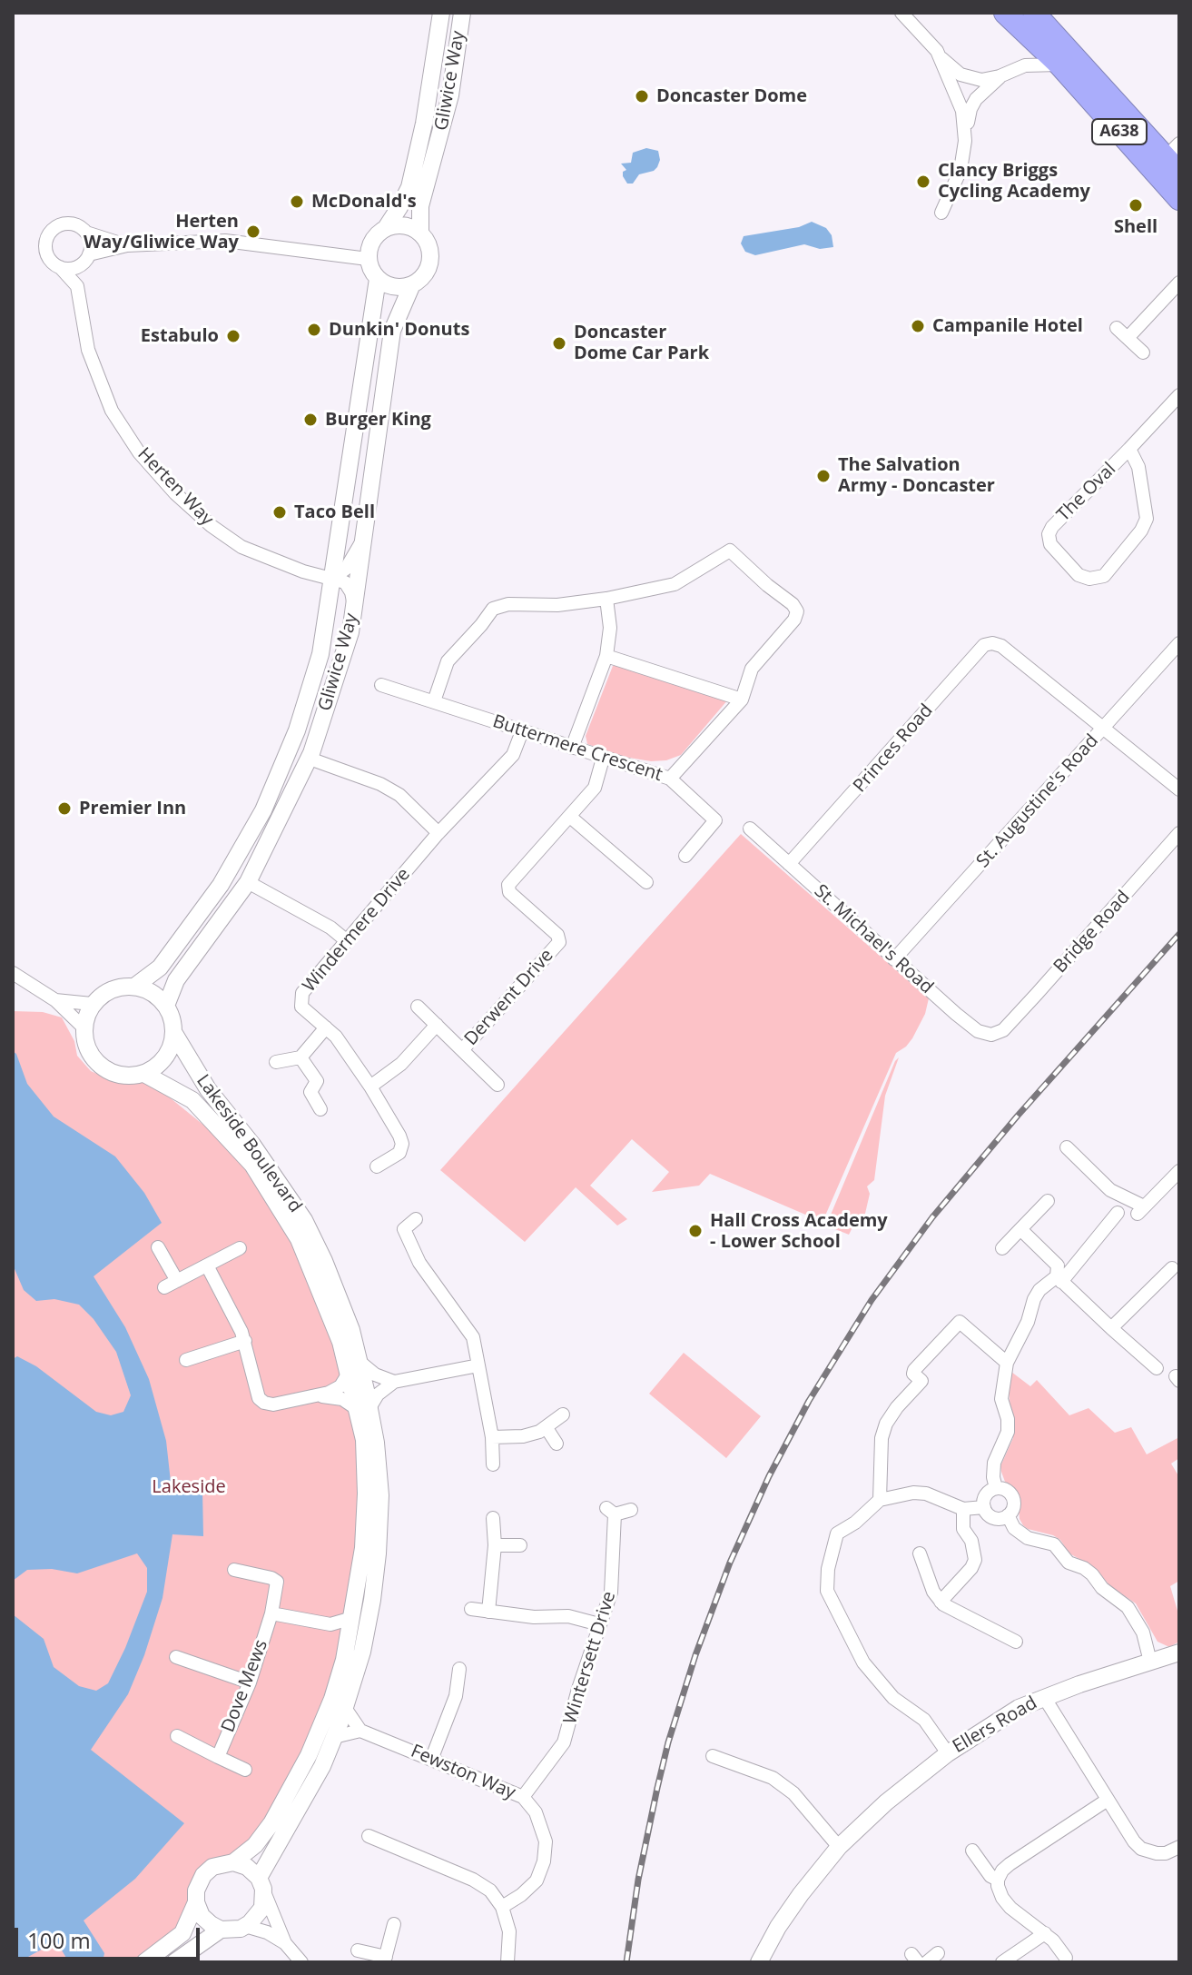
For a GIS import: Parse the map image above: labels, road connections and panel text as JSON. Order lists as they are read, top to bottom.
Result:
{
  "streets": {
    "highway": ["A638"],
    "street": [
      "Gliwice Way",
      "Herten Way",
      "The Oval",
      "Buttermere Crescent",
      "Princes Road",
      "St. Augustine's Road",
      "Windermere Drive",
      "Bridge Road",
      "St. Michael's Road",
      "Derwent Drive",
      "Lakeside Boulevard",
      "Wintersett Drive",
      "Dove Mews",
      "Ellers Road",
      "Fewston Way"
    ]
  },
  "crossings": [
    ["Gliwice Way", "Herten Way"],
    ["Gliwice Way", "Lakeside Boulevard"],
    ["Buttermere Crescent", "Windermere Drive"],
    ["Buttermere Crescent", "Derwent Drive"],
    ["Princes Road", "St. Augustine's Road"],
    ["Princes Road", "St. Michael's Road"],
    ["St. Augustine's Road", "St. Michael's Road"],
    ["Windermere Drive", "Derwent Drive"],
    ["Bridge Road", "St. Michael's Road"],
    ["Wintersett Drive", "Fewston Way"]
  ],
  "parks": ["Lakeside"],
  "places": [
    "Doncaster Dome",
    "Clancy Briggs Cycling Academy",
    "McDonald's",
    "Shell",
    "Herten Way/Gliwice Way",
    "Campanile Hotel",
    "Dunkin' Donuts",
    "Estabulo",
    "Doncaster Dome Car Park",
    "Burger King",
    "The Salvation Army - Doncaster",
    "Taco Bell",
    "Premier Inn",
    "Hall Cross Academy - Lower School"
  ],
  "scale_bar": "100 m"
}
